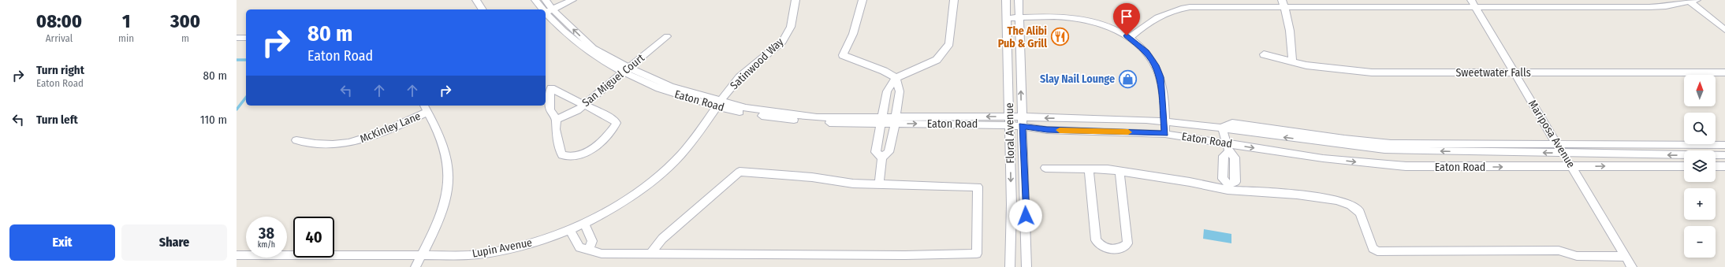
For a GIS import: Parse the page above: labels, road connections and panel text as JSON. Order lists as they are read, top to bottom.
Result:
{
  "streets": {
    "street": [
      "Satinwood Way",
      "Sweetwater Falls",
      "San Miguel Court",
      "Eaton Road",
      "McKinley Lane",
      "Floral Avenue",
      "Mariposa Avenue",
      "Lupin Avenue"
    ]
  },
  "crossings": [
    ["Satinwood Way", "Eaton Road"],
    ["Satinwood Way", "Lupin Avenue"],
    ["Sweetwater Falls", "Mariposa Avenue"],
    ["San Miguel Court", "Eaton Road"],
    ["Eaton Road", "Floral Avenue"],
    ["Eaton Road", "Mariposa Avenue"],
    ["Eaton Road", "Lupin Avenue"]
  ],
  "places": {
    "restaurant": ["The Alibi Pub & Grill"],
    "shop": ["Slay Nail Lounge"]
  },
  "north": "top",
  "page": {
    "eta": [
      "08:00",
      "Arrival",
      "1",
      "min",
      "300",
      "m"
    ],
    "turn": ["80 m", "Eaton Road"],
    "list": [
      {
        "name": "Turn right",
        "note": "Eaton Road",
        "value": "80 m"
      },
      {
        "name": "Turn left",
        "value": "110 m"
      }
    ],
    "map_buttons": ["+", "−"],
    "speed": "38 km/h",
    "limit": "40",
    "buttons": ["Exit", "Share"]
  }
}
